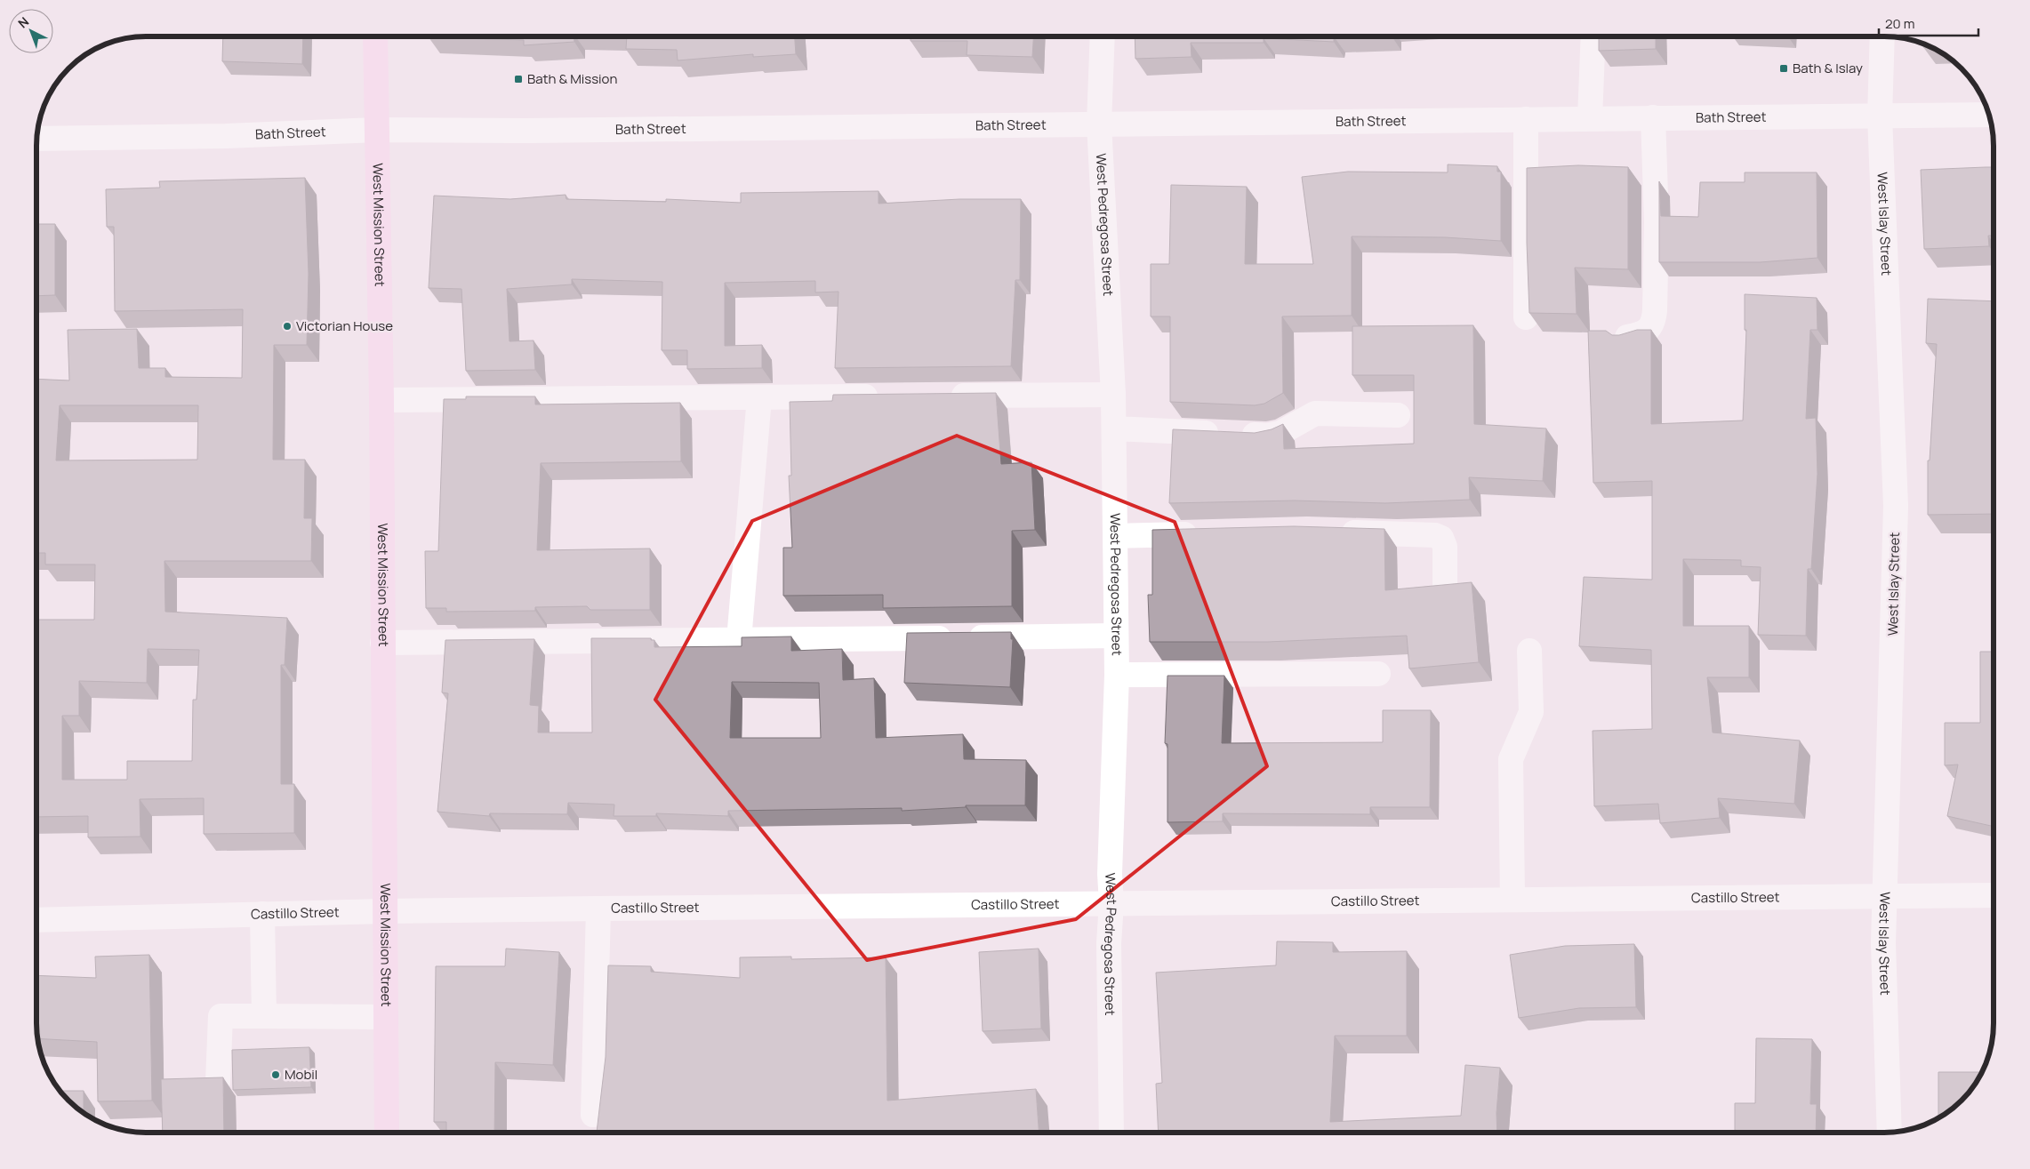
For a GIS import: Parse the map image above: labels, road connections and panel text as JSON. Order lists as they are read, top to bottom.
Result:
{
  "streets": {
    "main road": ["West Mission Street"],
    "street": [
      "Bath Street",
      "West Islay Street",
      "West Pedregosa Street",
      "Castillo Street"
    ]
  },
  "crossings": [
    ["Bath Street", "West Islay Street"],
    ["Bath Street", "West Mission Street"],
    ["Bath Street", "West Pedregosa Street"],
    ["West Islay Street", "Castillo Street"],
    ["West Mission Street", "Castillo Street"],
    ["West Pedregosa Street", "Castillo Street"]
  ],
  "places": {
    "transit": ["Bath & Islay", "Bath & Mission"],
    "other": ["Victorian House", "Mobil"]
  },
  "scale_bar": "20 m",
  "north": "top left"
}
